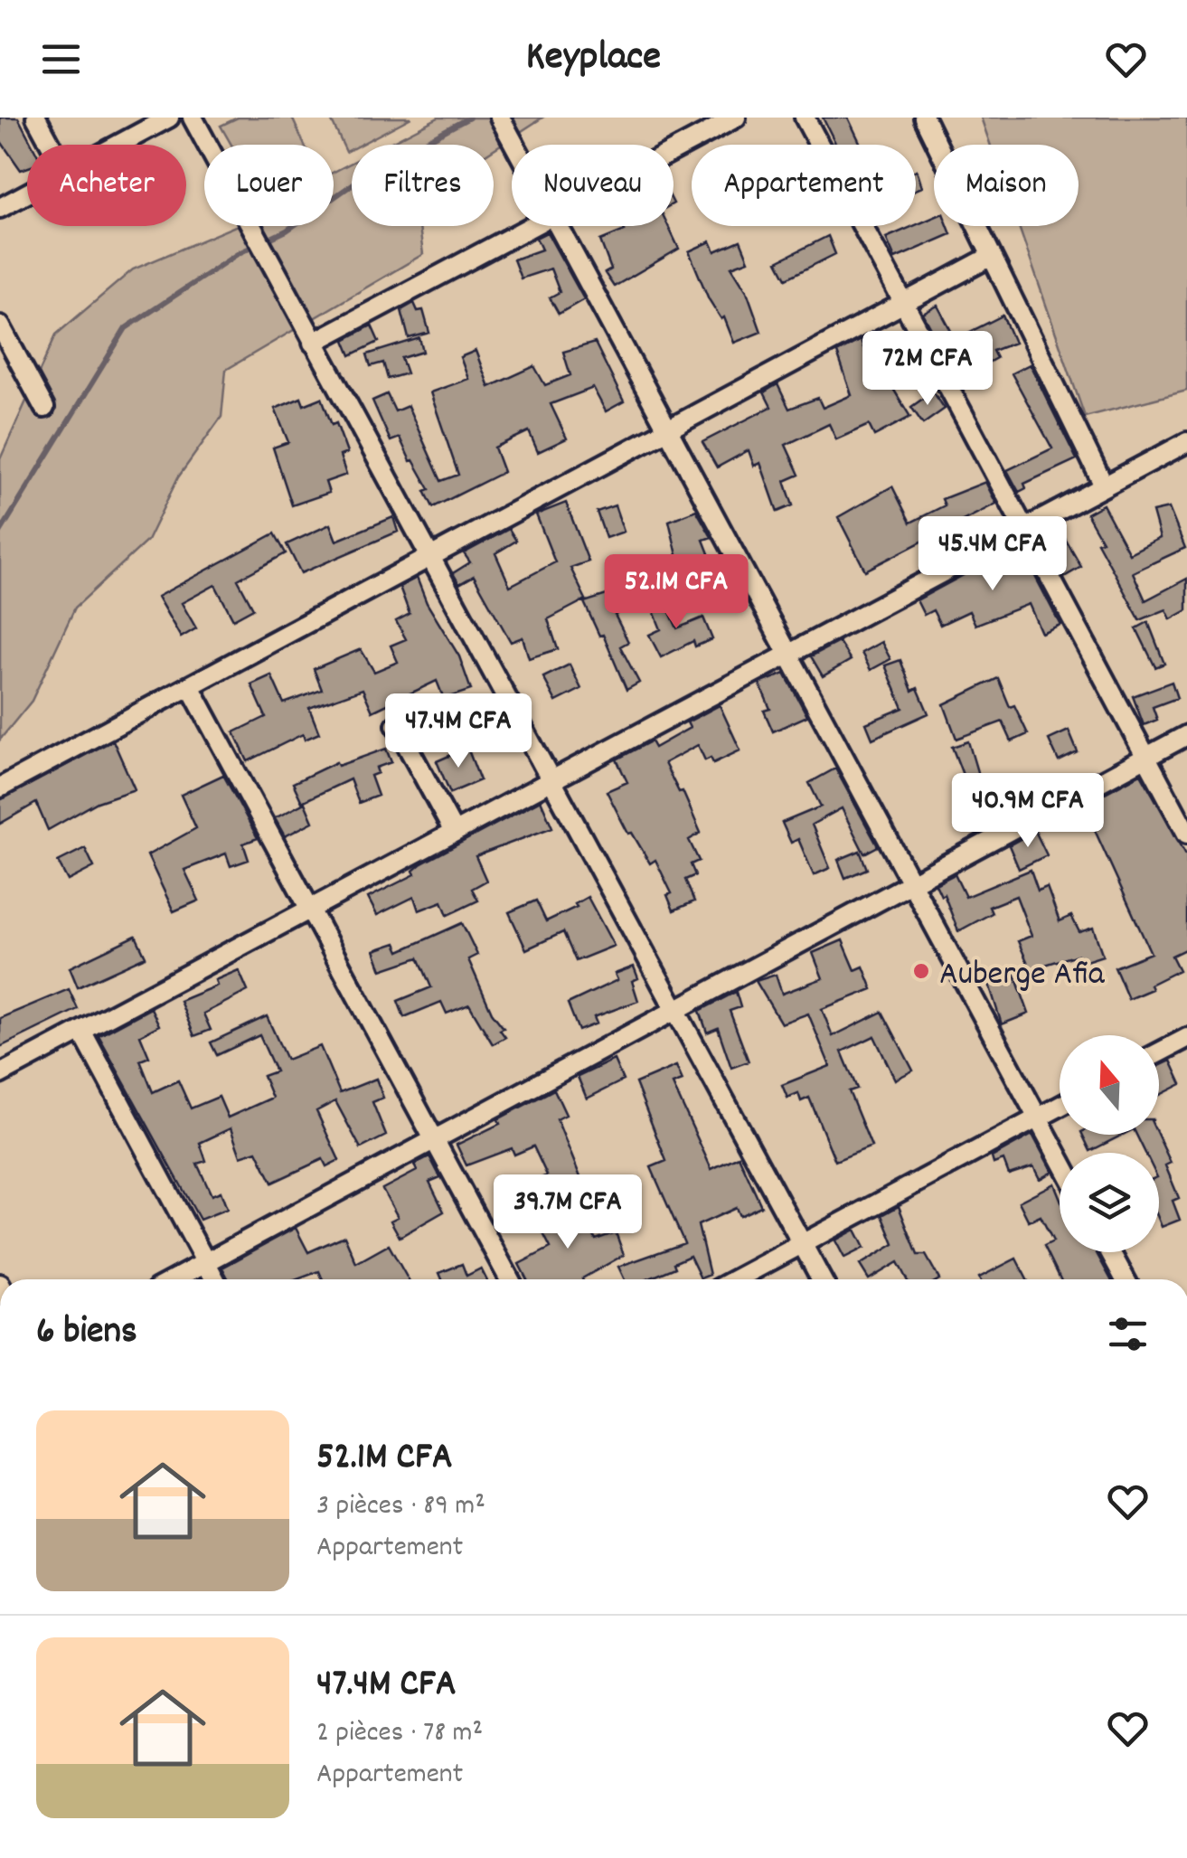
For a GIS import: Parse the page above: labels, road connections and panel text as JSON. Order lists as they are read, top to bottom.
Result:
{
  "places": ["Auberge Afia"],
  "north": "top",
  "page": {
    "header": "Keyplace",
    "chip": [
      "Acheter",
      "Louer",
      "Filtres",
      "Nouveau",
      "Appartement",
      "Maison"
    ],
    "price": [
      "72M CFA",
      "45.4M CFA",
      "52.1M CFA",
      "47.4M CFA",
      "40.9M CFA",
      "39.7M CFA"
    ],
    "heading": "6 biens",
    "list": [
      {
        "name": "52.1M CFA",
        "note": "3 pièces · 89 m² · Appartement"
      },
      {
        "name": "47.4M CFA",
        "note": "2 pièces · 78 m² · Appartement"
      }
    ]
  }
}
